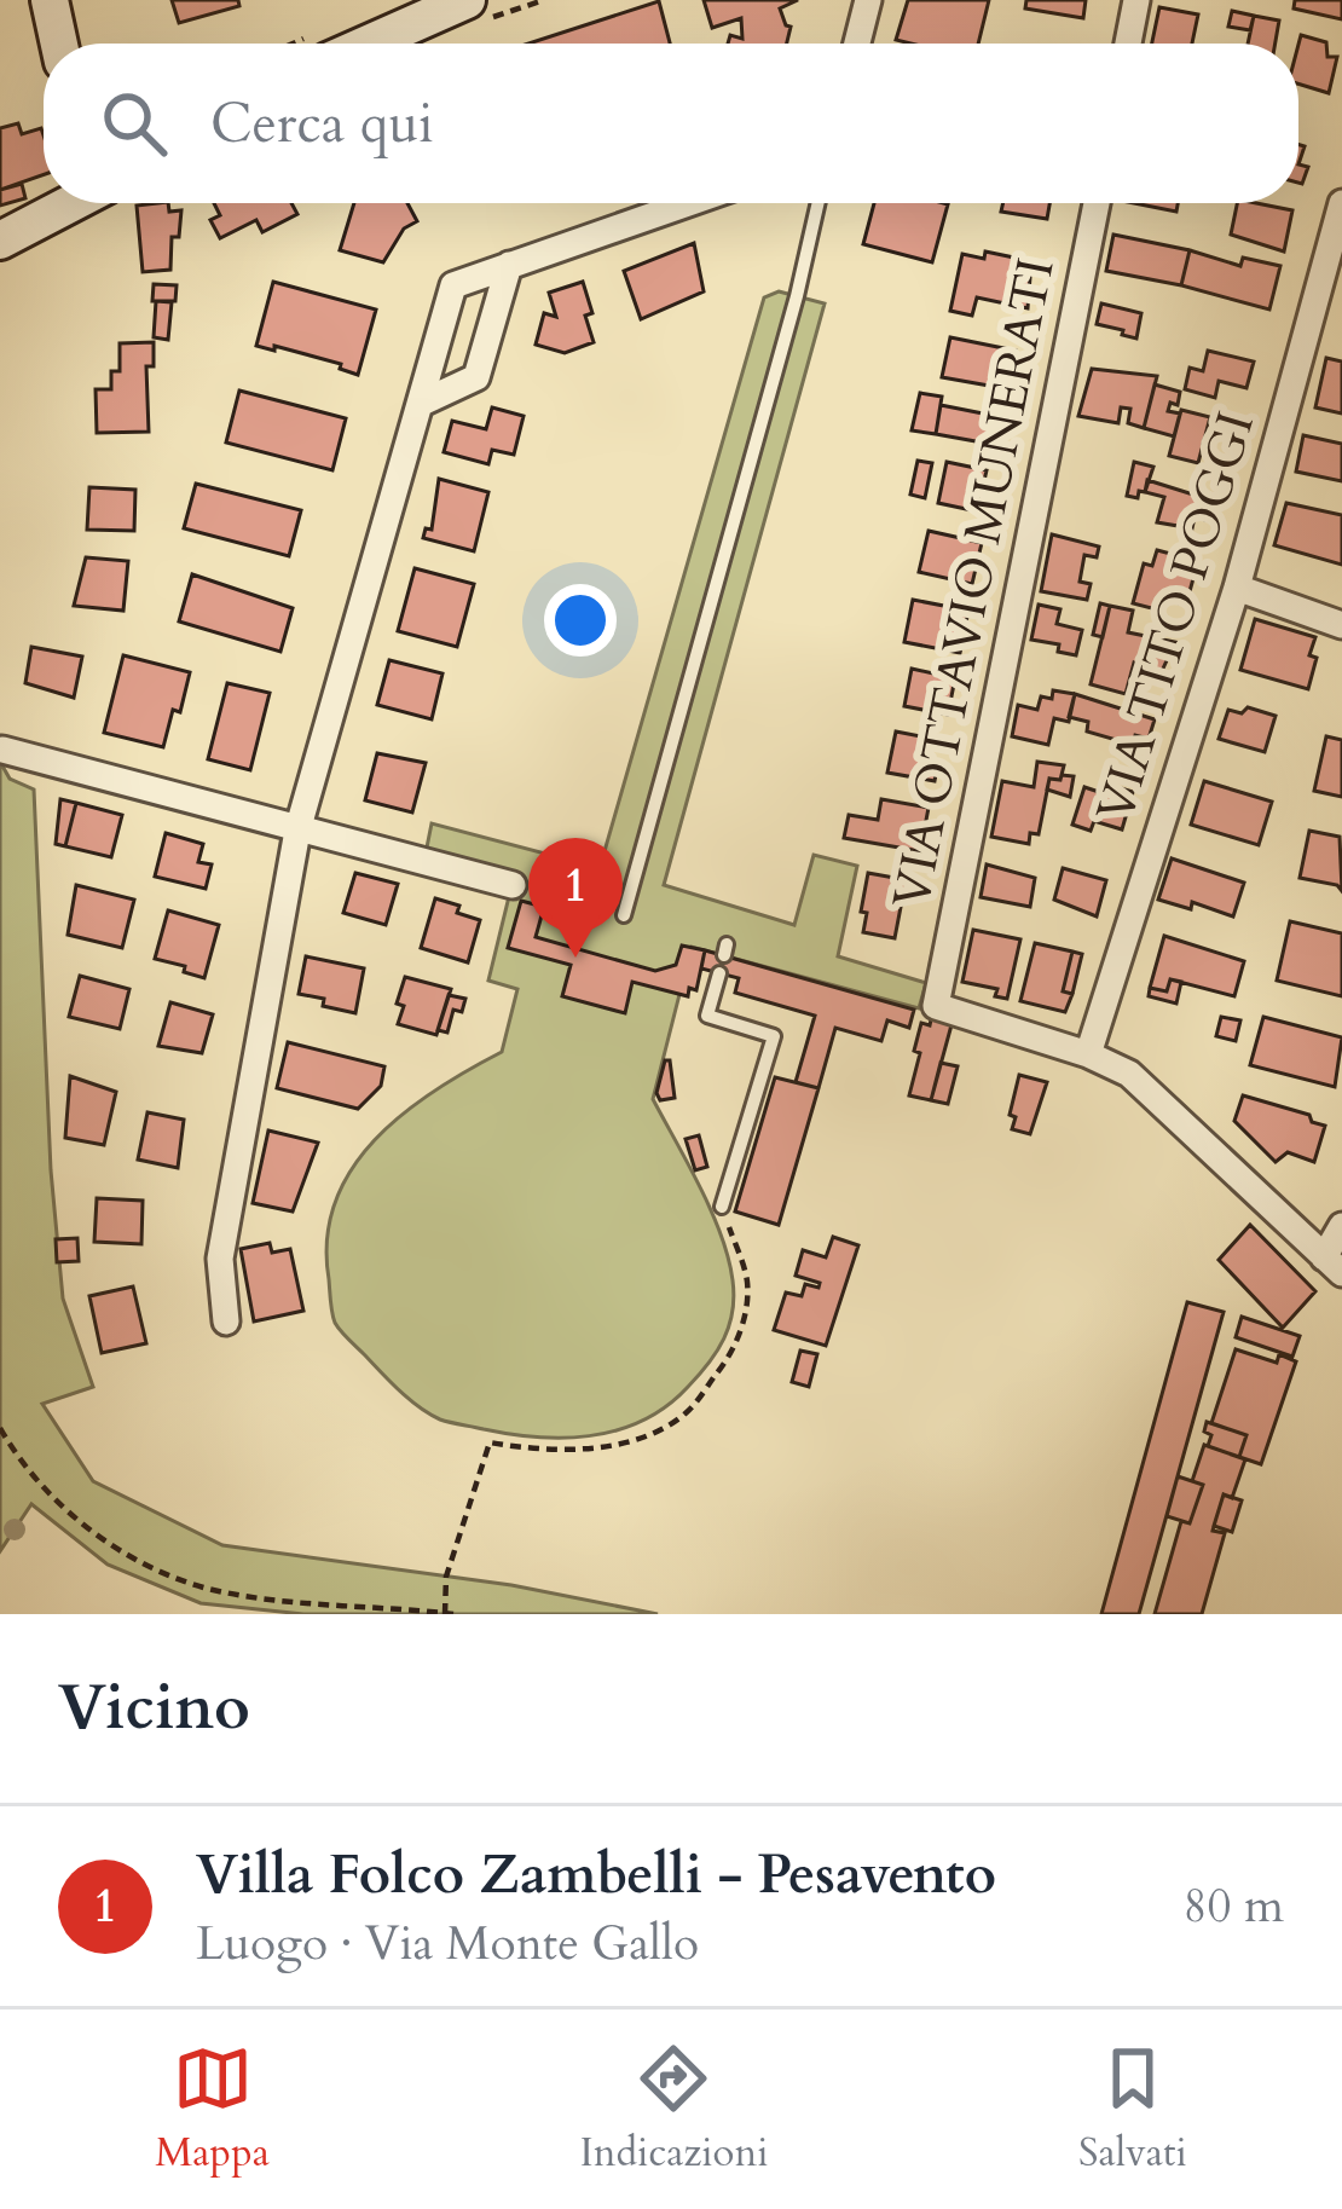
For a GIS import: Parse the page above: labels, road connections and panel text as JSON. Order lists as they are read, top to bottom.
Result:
{
  "streets": {
    "street": ["VIA OTTAVIO MUNERATI", "VIA TITO POGGI"]
  },
  "crossings": [
    ["VIA OTTAVIO MUNERATI", "VIA TITO POGGI"]
  ],
  "page": {
    "search": "Cerca qui",
    "pins": "1",
    "heading": "Vicino",
    "list": [
      {
        "mark": "1",
        "name": "Villa Folco Zambelli - Pesavento",
        "note": "Luogo · Via Monte Gallo",
        "value": "80 m"
      }
    ],
    "nav": ["Mappa", "Indicazioni", "Salvati"]
  }
}
